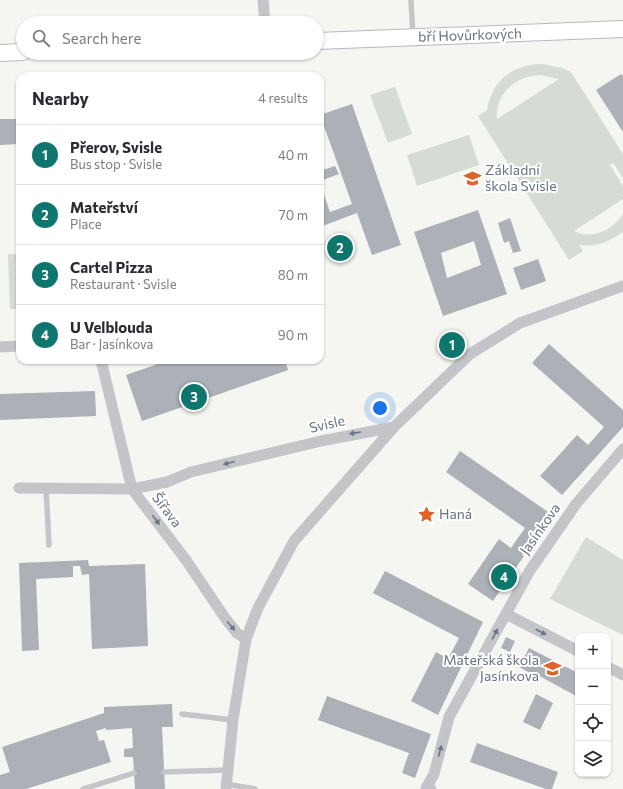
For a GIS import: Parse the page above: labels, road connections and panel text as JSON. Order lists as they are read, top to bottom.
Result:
{
  "streets": {
    "main road": ["bří Hovůrkových"],
    "street": ["Svisle", "Šířava", "Jasínkova"]
  },
  "crossings": [
    ["Svisle", "Šířava"]
  ],
  "one_way": ["Svisle", "Šířava", "Jasínkova"],
  "places": {
    "school or university": ["Základní škola Svisle", "Mateřská škola Jasínkova"],
    "place": ["Haná"]
  },
  "page": {
    "search": "Search here",
    "heading": ["Nearby", "4 results"],
    "list": [
      {
        "mark": "1",
        "name": "Přerov, Svisle",
        "note": "Bus stop · Svisle",
        "value": "40 m"
      },
      {
        "mark": "2",
        "name": "Mateřství",
        "note": "Place",
        "value": "70 m"
      },
      {
        "mark": "3",
        "name": "Cartel Pizza",
        "note": "Restaurant · Svisle",
        "value": "80 m"
      },
      {
        "mark": "4",
        "name": "U Velblouda",
        "note": "Bar · Jasínkova",
        "value": "90 m"
      }
    ],
    "pins": [
      "2",
      "1",
      "3",
      "4"
    ],
    "map_buttons": ["+", "−"]
  }
}
